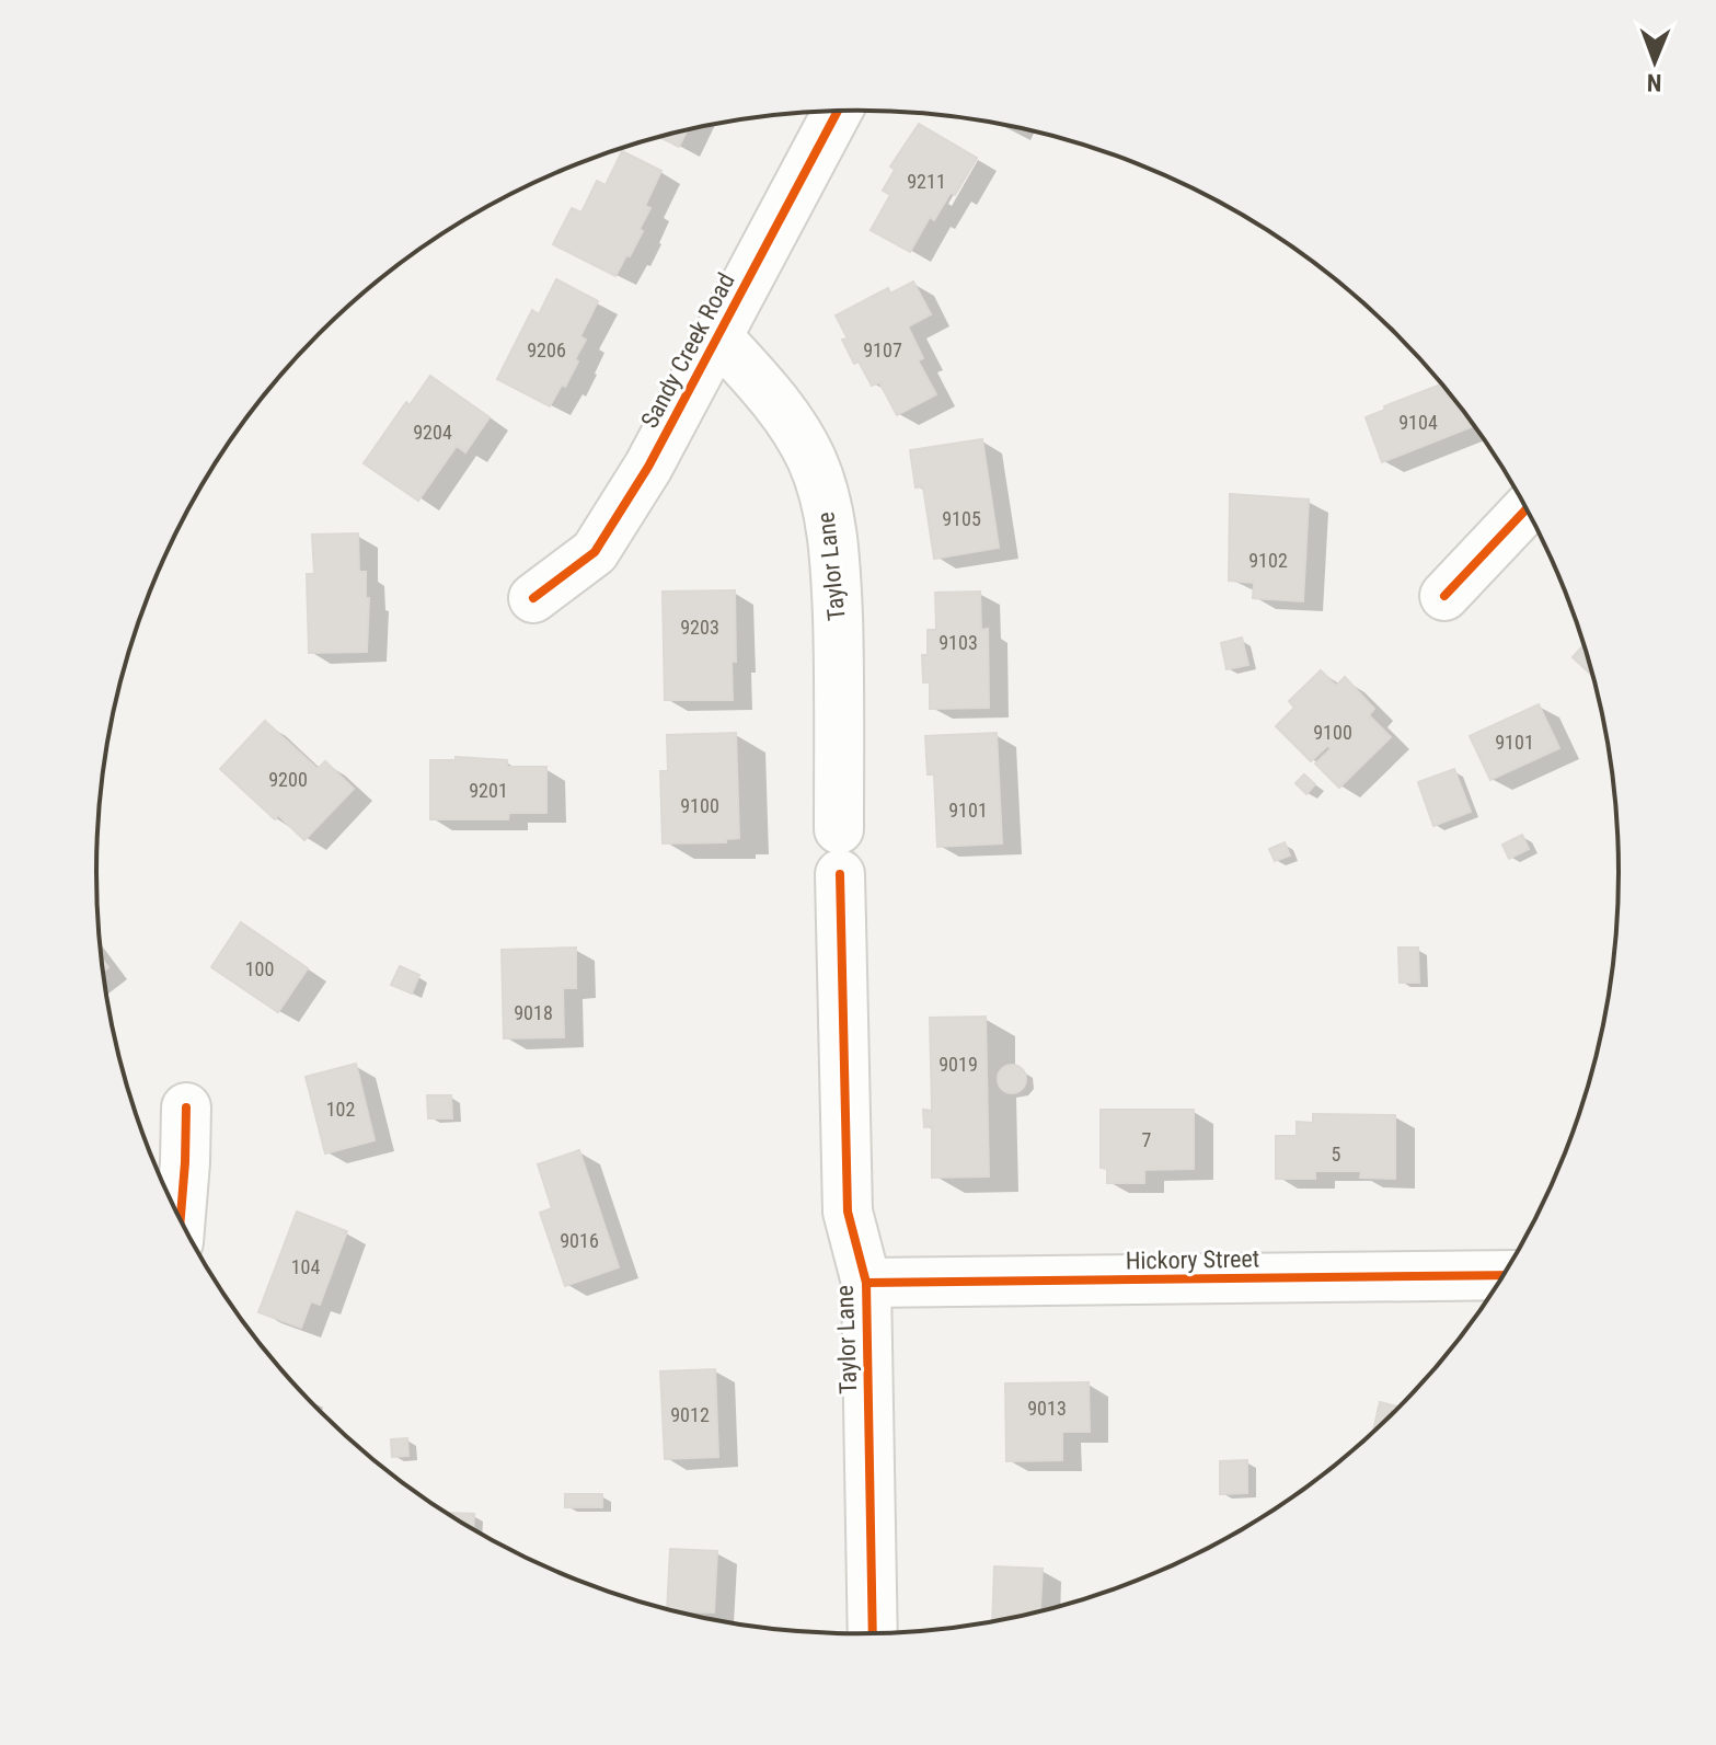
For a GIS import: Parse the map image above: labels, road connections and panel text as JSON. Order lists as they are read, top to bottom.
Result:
{
  "streets": {
    "street": ["Sandy Creek Road", "Taylor Lane", "Hickory Street"]
  },
  "crossings": [
    ["Sandy Creek Road", "Taylor Lane"],
    ["Taylor Lane", "Hickory Street"]
  ],
  "house_numbers": [
    "9211",
    "9206",
    "9107",
    "9104",
    "9204",
    "9105",
    "9102",
    "9203",
    "9103",
    "9100",
    "9101",
    "9200",
    "9201",
    "9100",
    "9101",
    "100",
    "9018",
    "9019",
    "102",
    "7",
    "5",
    "9016",
    "104",
    "9013",
    "9012"
  ],
  "north": "bottom"
}
